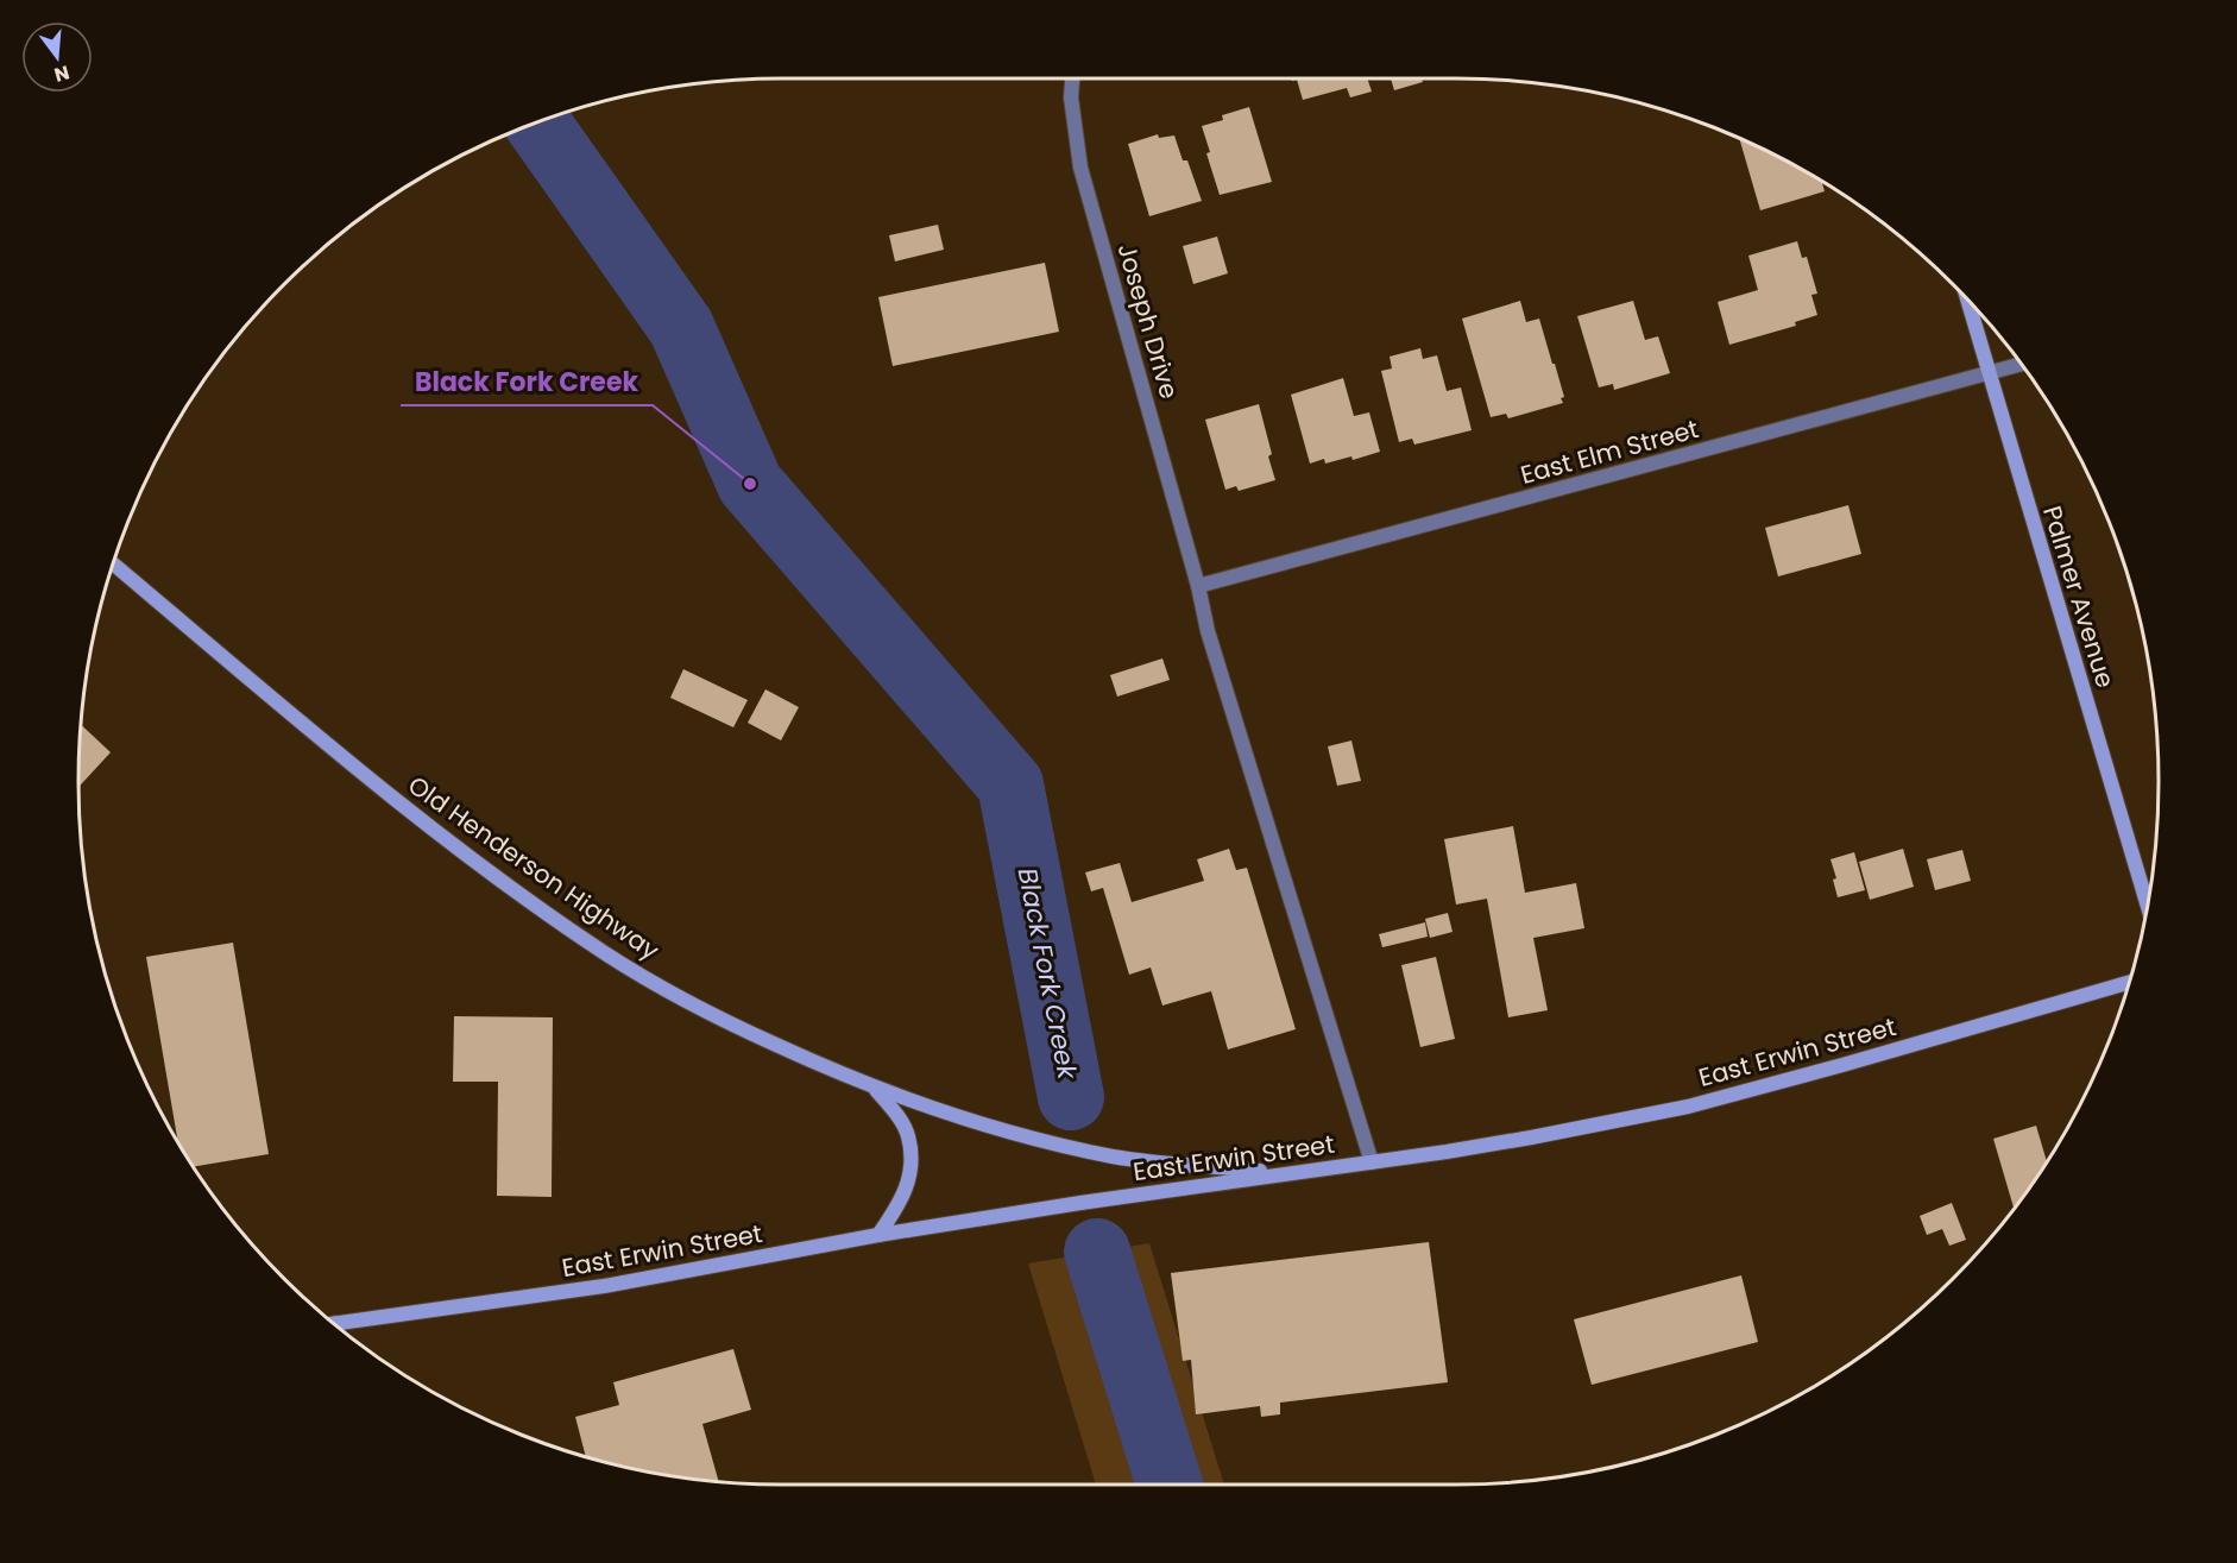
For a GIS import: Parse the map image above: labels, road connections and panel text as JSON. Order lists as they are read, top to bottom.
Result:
{
  "streets": {
    "main road": ["Palmer Avenue", "Old Henderson Highway", "East Erwin Street"],
    "street": ["Joseph Drive", "East Elm Street"]
  },
  "crossings": [
    ["Joseph Drive", "East Elm Street"],
    ["Joseph Drive", "East Erwin Street"],
    ["East Elm Street", "Palmer Avenue"],
    ["Old Henderson Highway", "East Erwin Street"]
  ],
  "water": ["Black Fork Creek"],
  "places": ["Black Fork Creek"],
  "north": "bottom"
}
